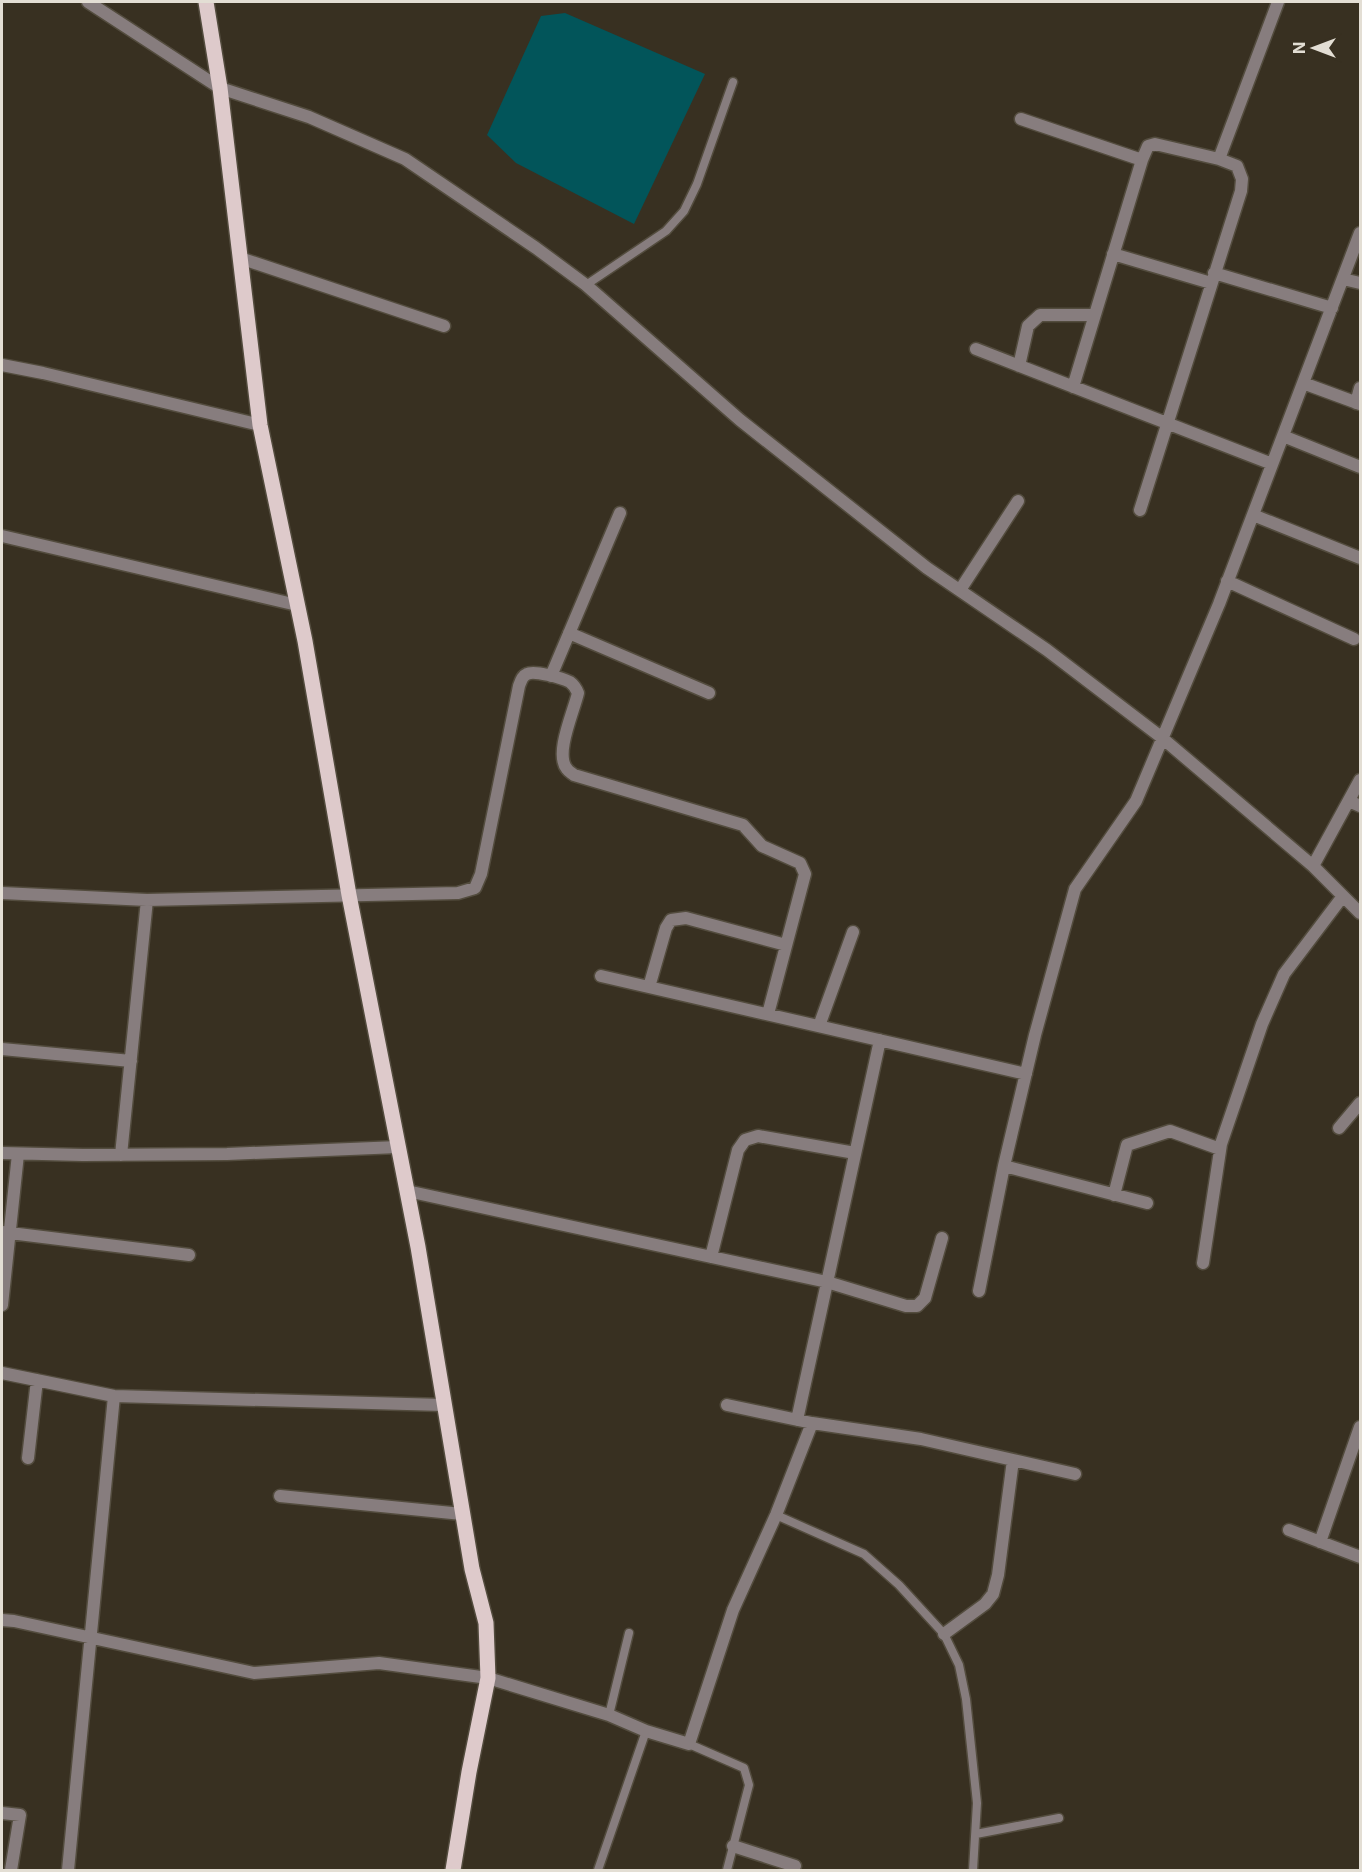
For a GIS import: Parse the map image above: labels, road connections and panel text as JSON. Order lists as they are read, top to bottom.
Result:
{
  "north": "left"
}
